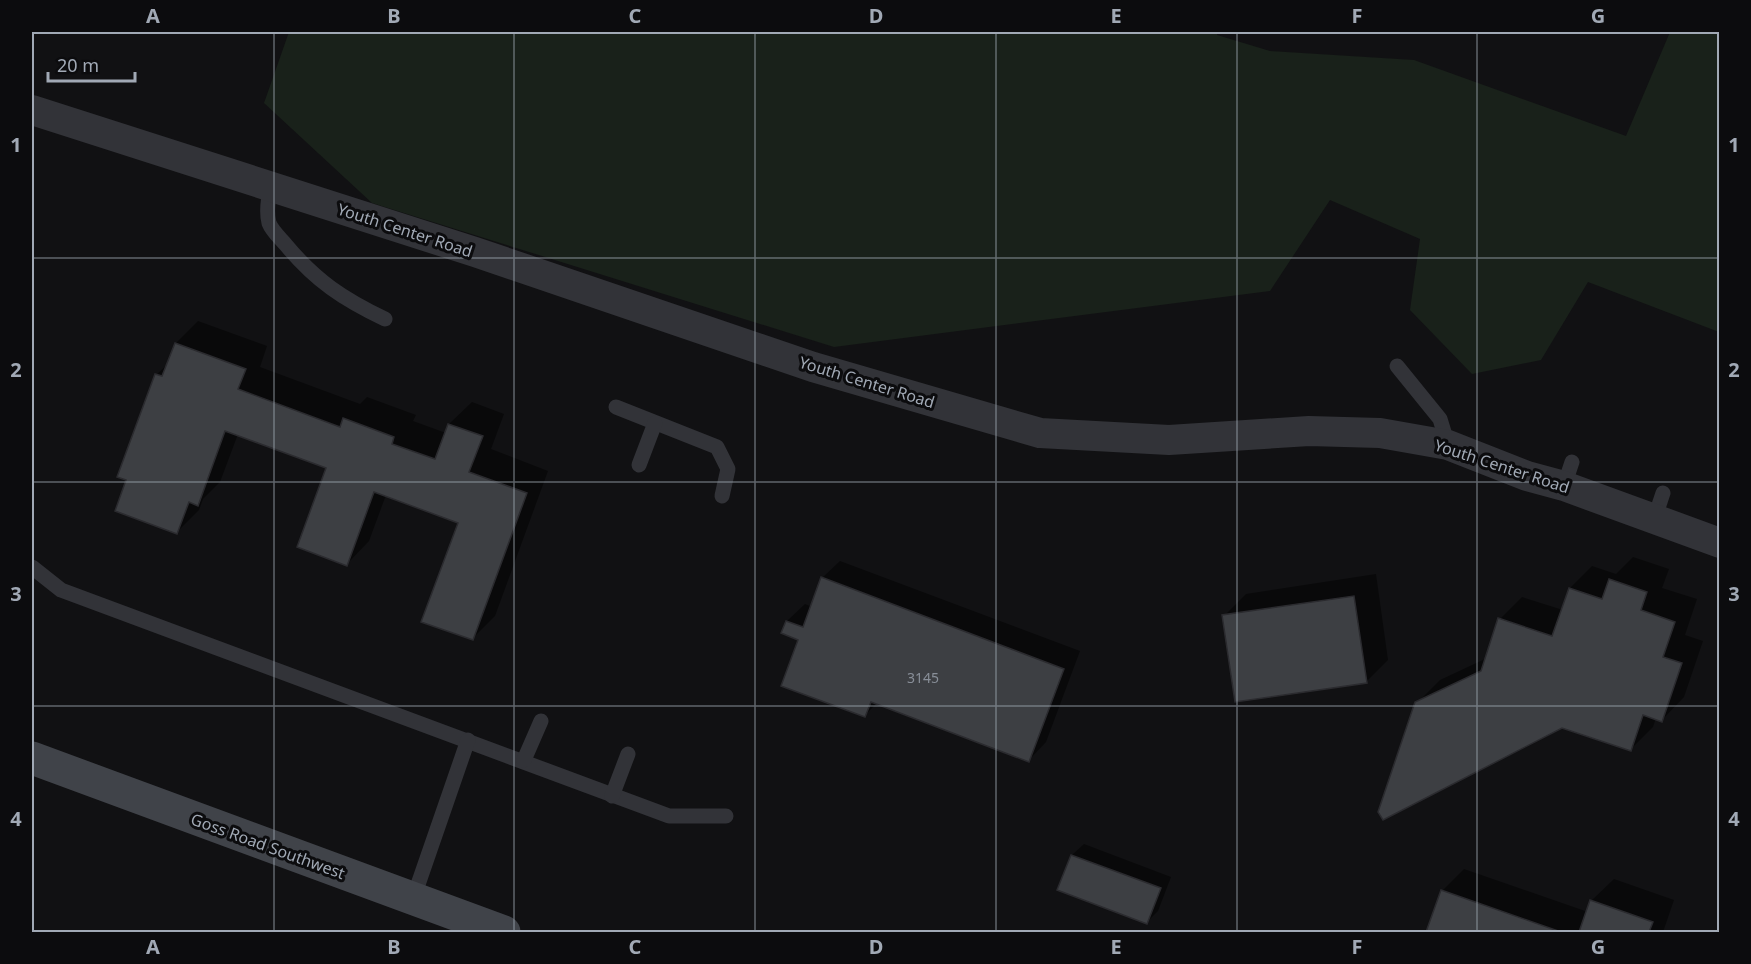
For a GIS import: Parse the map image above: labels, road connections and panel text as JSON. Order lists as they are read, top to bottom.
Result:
{
  "streets": {
    "street": ["Youth Center Road", "Goss Road Southwest"]
  },
  "house_numbers": ["3145"],
  "scale_bar": "20 m",
  "grid": {
    "columns": [
      "A",
      "B",
      "C",
      "D",
      "E",
      "F",
      "G"
    ],
    "rows": [
      "1",
      "2",
      "3",
      "4"
    ]
  }
}
